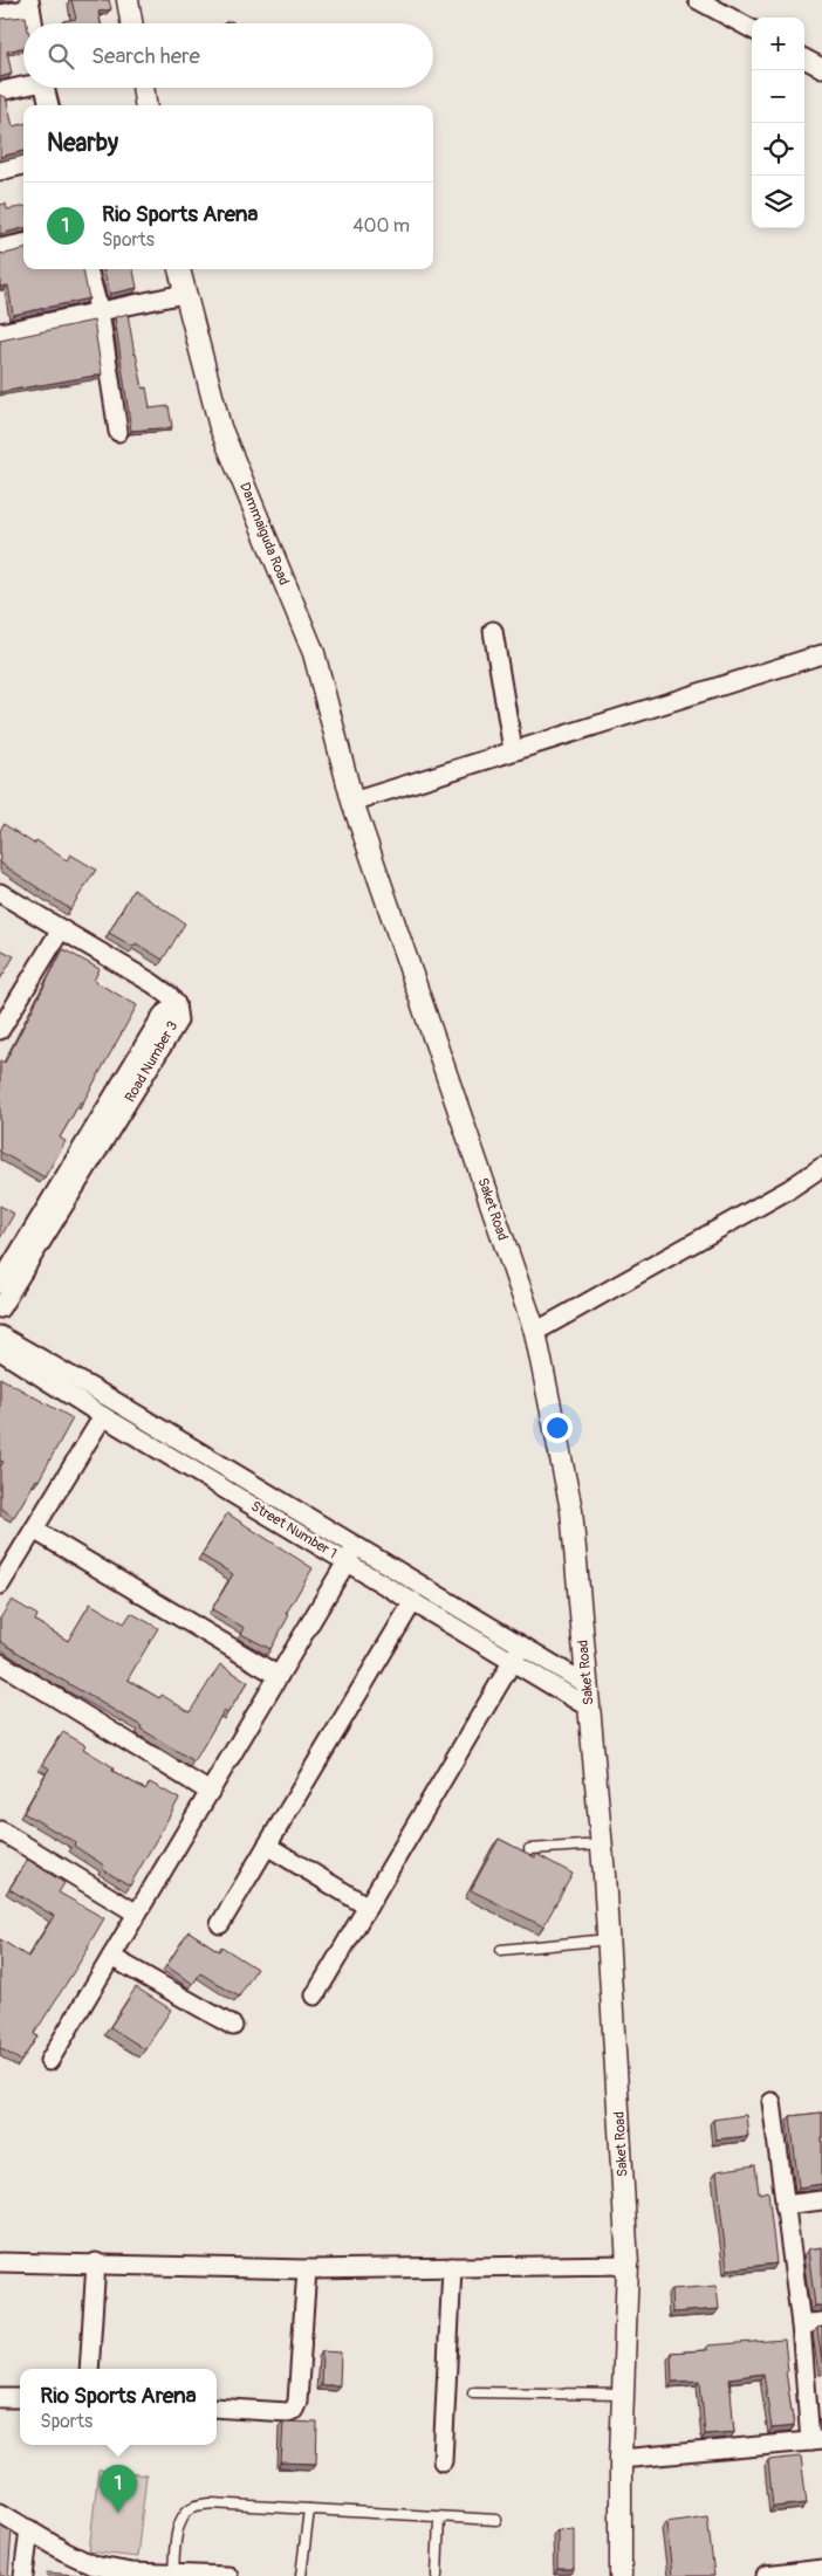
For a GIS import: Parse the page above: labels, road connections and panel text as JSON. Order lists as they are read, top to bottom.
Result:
{
  "streets": {
    "street": [
      "Dammaiguda Road",
      "Road Number 3",
      "Saket Road",
      "Street Number 1"
    ]
  },
  "crossings": [
    ["Dammaiguda Road", "Saket Road"],
    ["Saket Road", "Street Number 1"]
  ],
  "page": {
    "map_buttons": ["+", "−"],
    "search": "Search here",
    "heading": "Nearby",
    "list": [
      {
        "mark": "1",
        "name": "Rio Sports Arena",
        "note": "Sports",
        "value": "400 m"
      }
    ],
    "popup": ["Rio Sports Arena", "Sports"],
    "pins": "1"
  }
}
